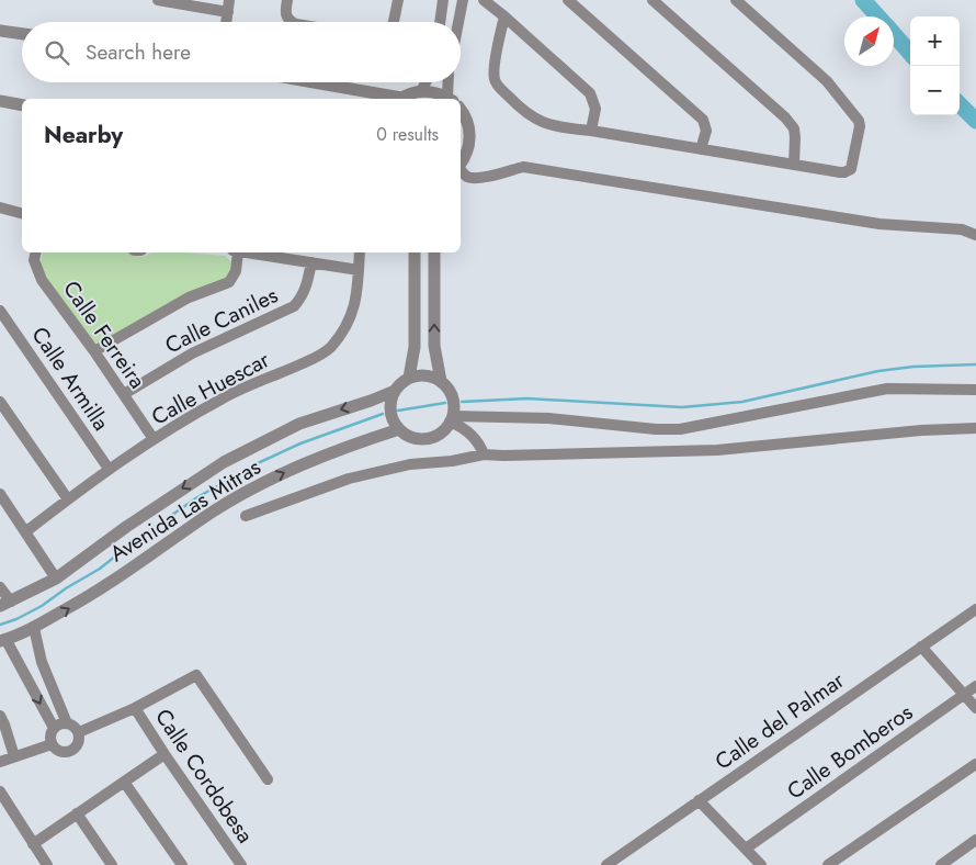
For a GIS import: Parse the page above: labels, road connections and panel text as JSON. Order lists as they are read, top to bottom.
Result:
{
  "streets": {
    "street": [
      "Calle Caniles",
      "Calle Ferreira",
      "Calle Armilla",
      "Calle Huescar",
      "Avenida Las Mitras",
      "Calle del Palmar",
      "Calle Bomberos",
      "Calle Cordobesa"
    ]
  },
  "crossings": [
    ["Calle Caniles", "Calle Ferreira"],
    ["Calle Ferreira", "Calle Huescar"],
    ["Calle Armilla", "Calle Huescar"]
  ],
  "north": "top right",
  "page": {
    "map_buttons": ["+", "−"],
    "search": "Search here",
    "heading": ["Nearby", "0 results"]
  }
}
